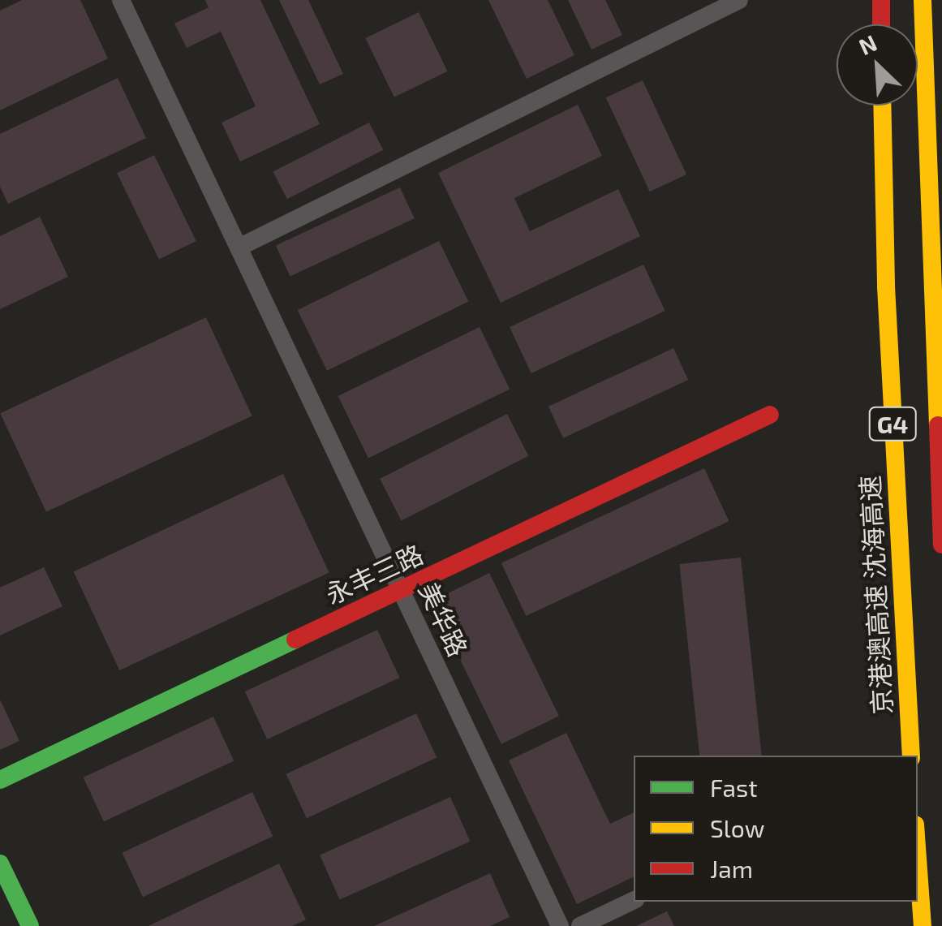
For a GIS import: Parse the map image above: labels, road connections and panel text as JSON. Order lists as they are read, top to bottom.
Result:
{
  "streets": {
    "main road": ["G4", "永丰三路", "京港澳高速 沈海高速"],
    "street": ["美华路"]
  },
  "crossings": [
    ["永丰三路", "美华路"]
  ],
  "legend": ["Fast", "Slow", "Jam"],
  "north": "top left"
}
